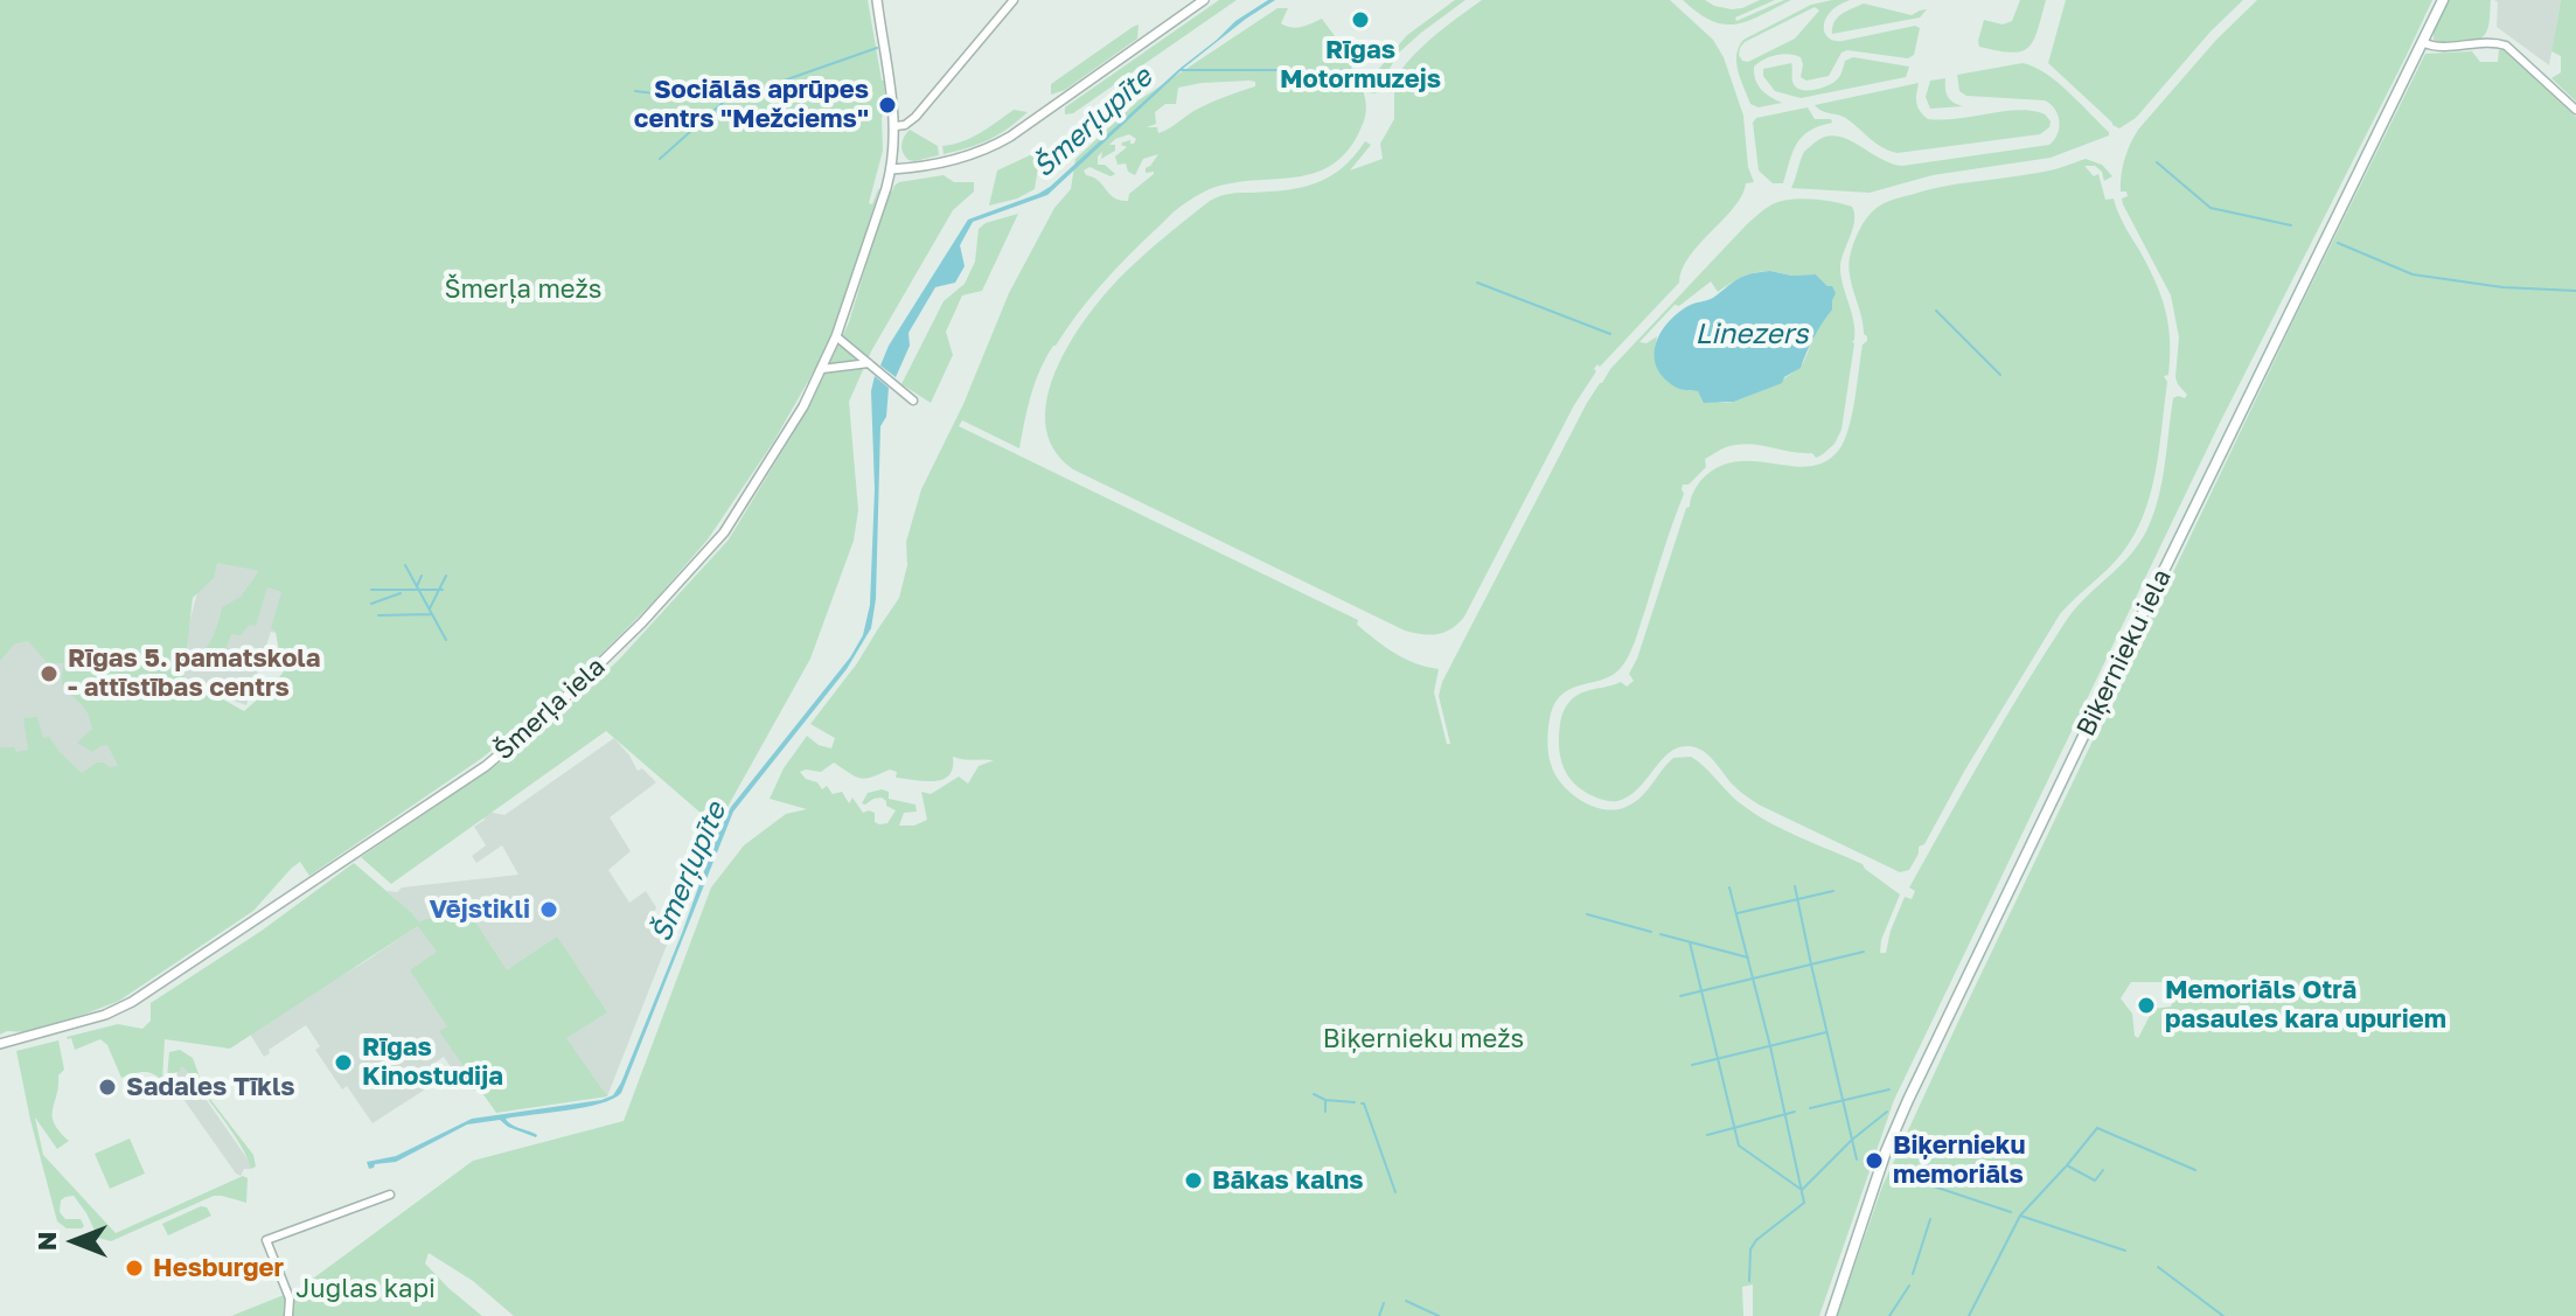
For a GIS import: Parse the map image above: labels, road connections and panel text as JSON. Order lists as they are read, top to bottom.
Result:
{
  "streets": {
    "main road": ["Biķernieku iela"],
    "street": ["Šmerļa iela"]
  },
  "water": ["Šmerļupīte", "Linezers"],
  "parks": ["Šmerļa mežs", "Biķernieku mežs", "Juglas kapi"],
  "places": [
    "Rīgas Motormuzejs",
    "Sociālās aprūpes centrs \"Mežciems\"",
    "Rīgas 5. pamatskola - attīstības centrs",
    "Vējstikli",
    "Memoriāls Otrā pasaules kara upuriem",
    "Rīgas Kinostudija",
    "Sadales Tīkls",
    "Biķernieku memoriāls",
    "Bākas kalns",
    "Hesburger"
  ],
  "north": "left"
}
